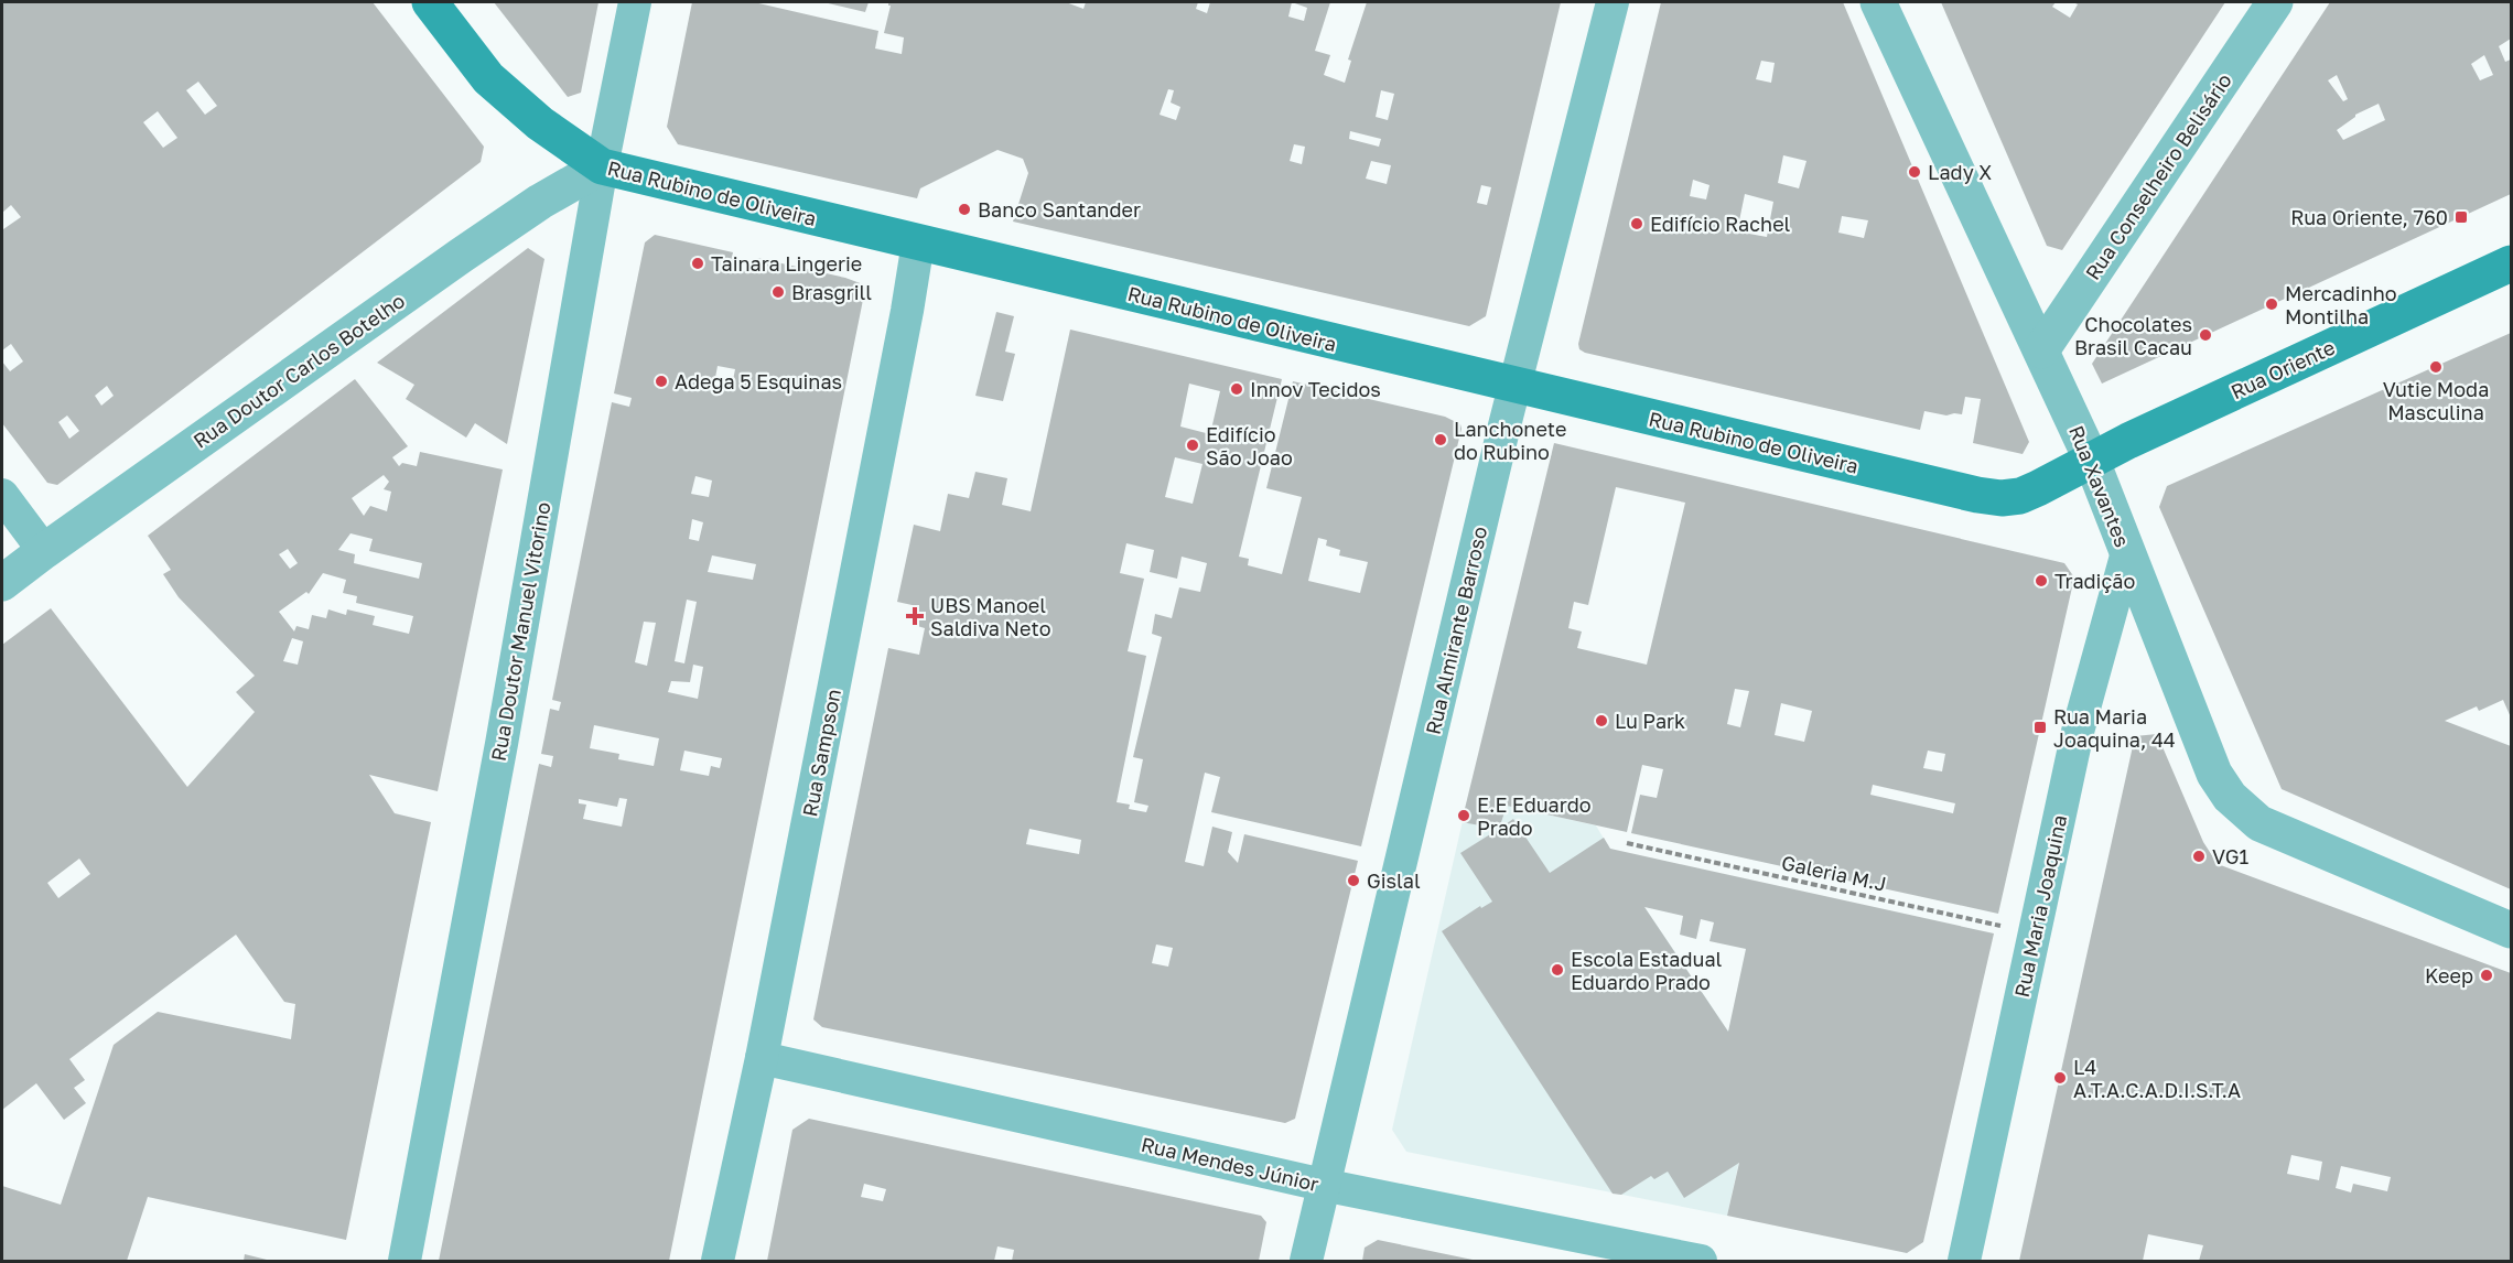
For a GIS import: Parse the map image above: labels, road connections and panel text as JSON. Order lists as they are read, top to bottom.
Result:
{
  "streets": {
    "main road": ["Rua Rubino de Oliveira", "Rua Oriente"],
    "street": [
      "Rua Conselheiro Belisário",
      "Rua Doutor Carlos Botelho",
      "Rua Xavantes",
      "Rua Almirante Barroso",
      "Rua Doutor Manuel Vitorino",
      "Rua Sampson",
      "Rua Maria Joaquina",
      "Rua Mendes Júnior"
    ],
    "path": ["Galeria M.J"]
  },
  "crossings": [
    ["Rua Conselheiro Belisário", "Rua Xavantes"],
    ["Rua Rubino de Oliveira", "Rua Oriente"],
    ["Rua Rubino de Oliveira", "Rua Doutor Carlos Botelho"],
    ["Rua Rubino de Oliveira", "Rua Xavantes"],
    ["Rua Rubino de Oliveira", "Rua Almirante Barroso"],
    ["Rua Rubino de Oliveira", "Rua Doutor Manuel Vitorino"],
    ["Rua Rubino de Oliveira", "Rua Sampson"],
    ["Rua Oriente", "Rua Xavantes"],
    ["Rua Doutor Carlos Botelho", "Rua Doutor Manuel Vitorino"],
    ["Rua Xavantes", "Rua Maria Joaquina"],
    ["Rua Almirante Barroso", "Rua Mendes Júnior"],
    ["Rua Sampson", "Rua Mendes Júnior"],
    ["Galeria M.J", "Rua Maria Joaquina"]
  ],
  "places": {
    "other": [
      "Lady X",
      "Banco Santander",
      "Edifício Rachel",
      "Tainara Lingerie",
      "Brasgrill",
      "Mercadinho Montilha",
      "Chocolates Brasil Cacau",
      "Vutie Moda Masculina",
      "Adega 5 Esquinas",
      "Innov Tecidos",
      "Lanchonete do Rubino",
      "Edifício São Joao",
      "Tradição",
      "Lu Park",
      "E.E Eduardo Prado",
      "VG1",
      "Gislal",
      "Escola Estadual Eduardo Prado",
      "Keep",
      "L4 A.T.A.C.A.D.I.S.T.A"
    ],
    "transit": ["Rua Oriente, 760", "Rua Maria Joaquina, 44"],
    "health": ["UBS Manoel Saldiva Neto"]
  }
}
